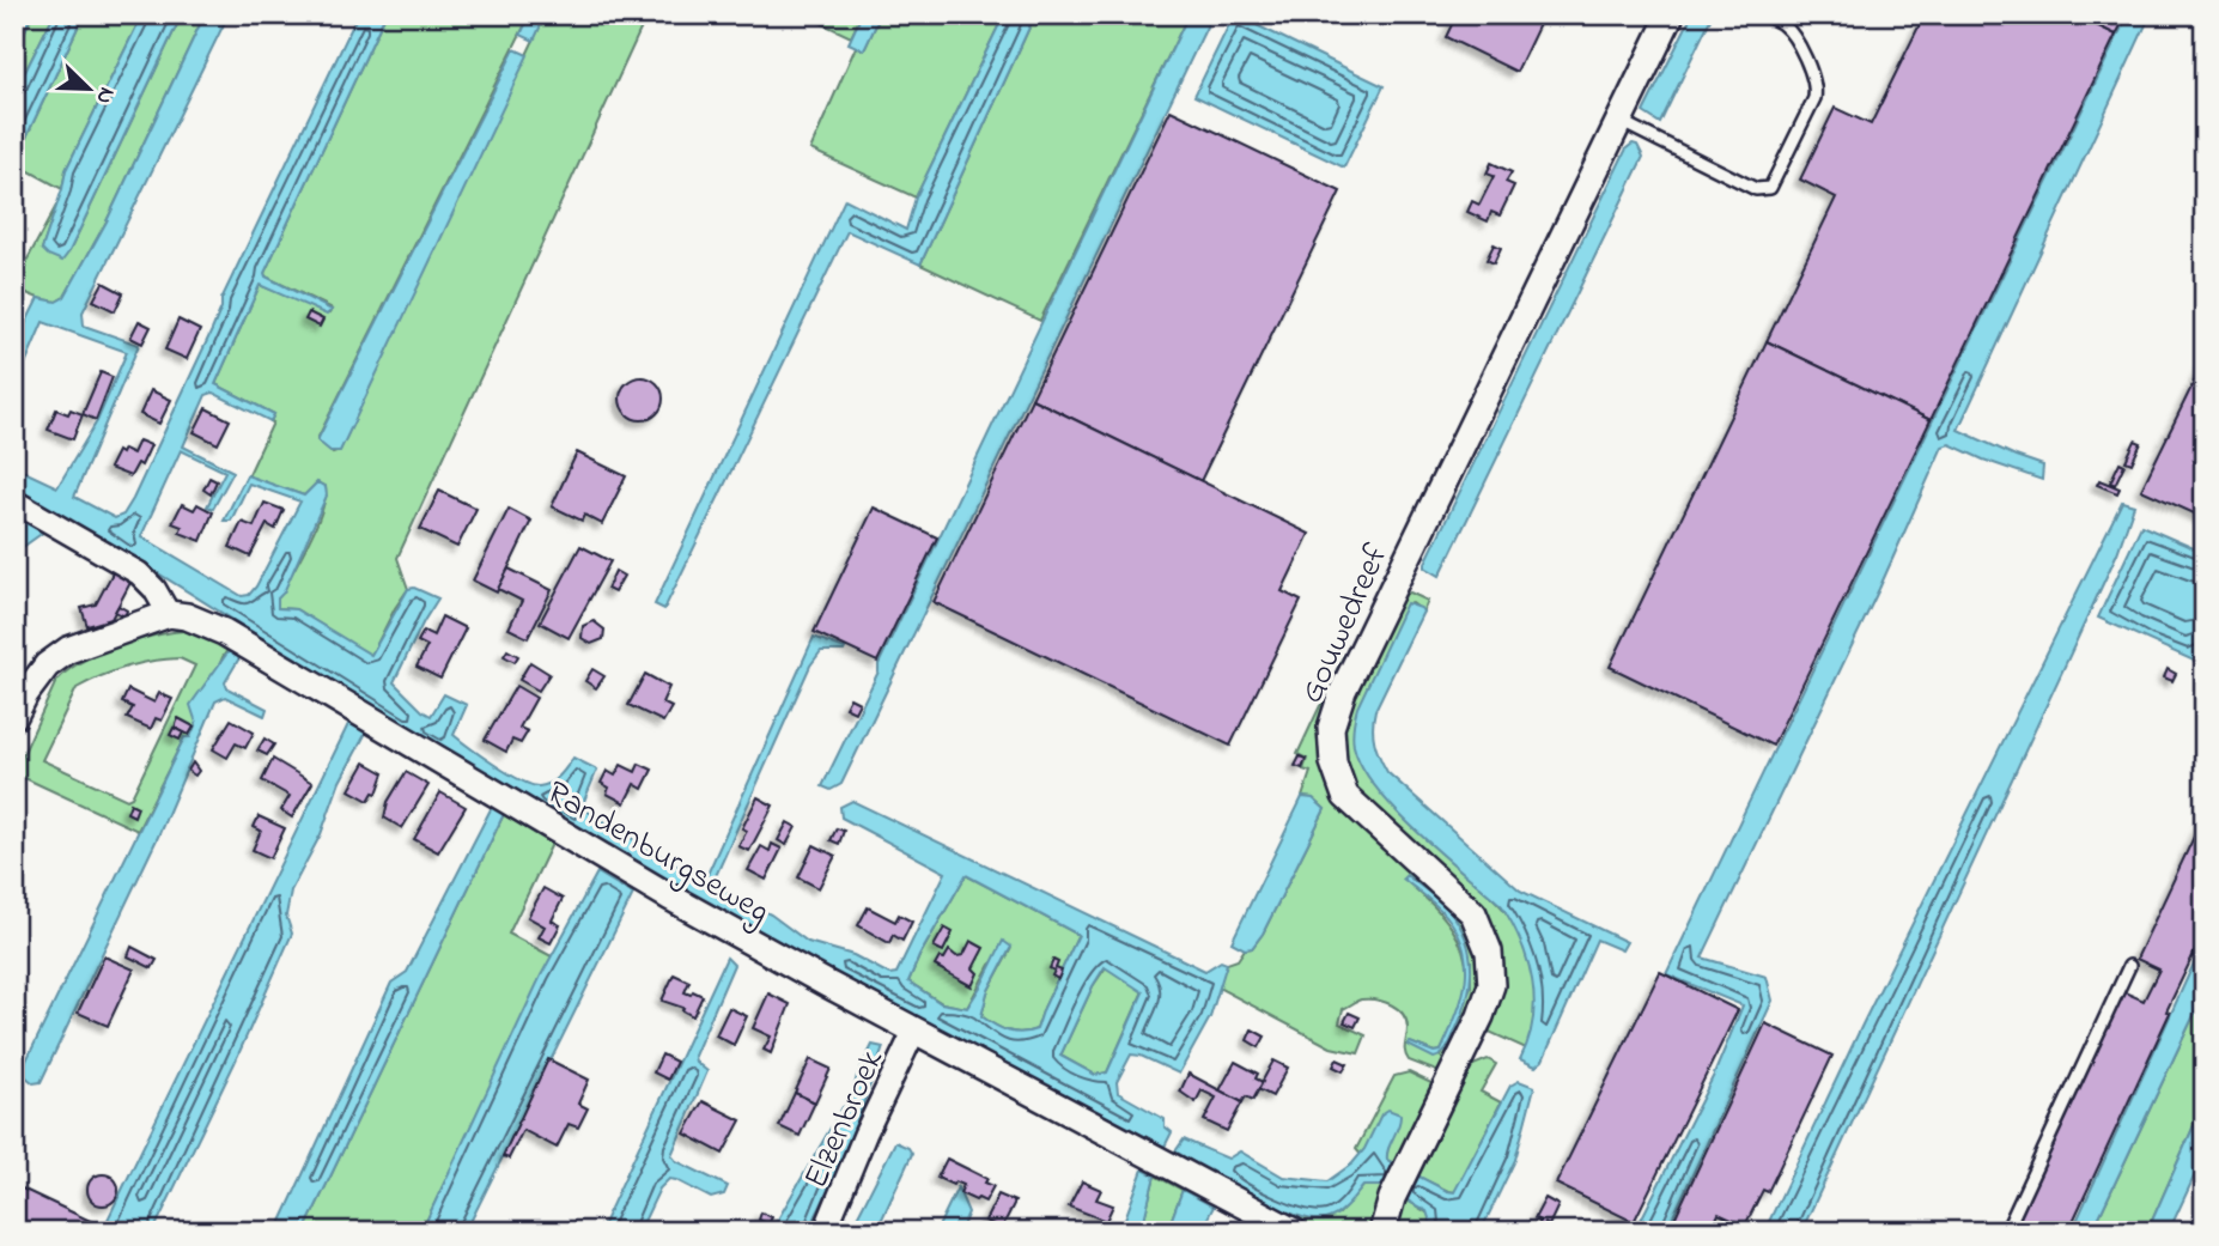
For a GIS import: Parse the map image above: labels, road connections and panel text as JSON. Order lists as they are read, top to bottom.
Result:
{
  "streets": {
    "street": ["Gouwedreef", "Randenburgseweg", "Elzenbroek"]
  },
  "crossings": [
    ["Randenburgseweg", "Elzenbroek"]
  ],
  "north": "bottom right"
}
